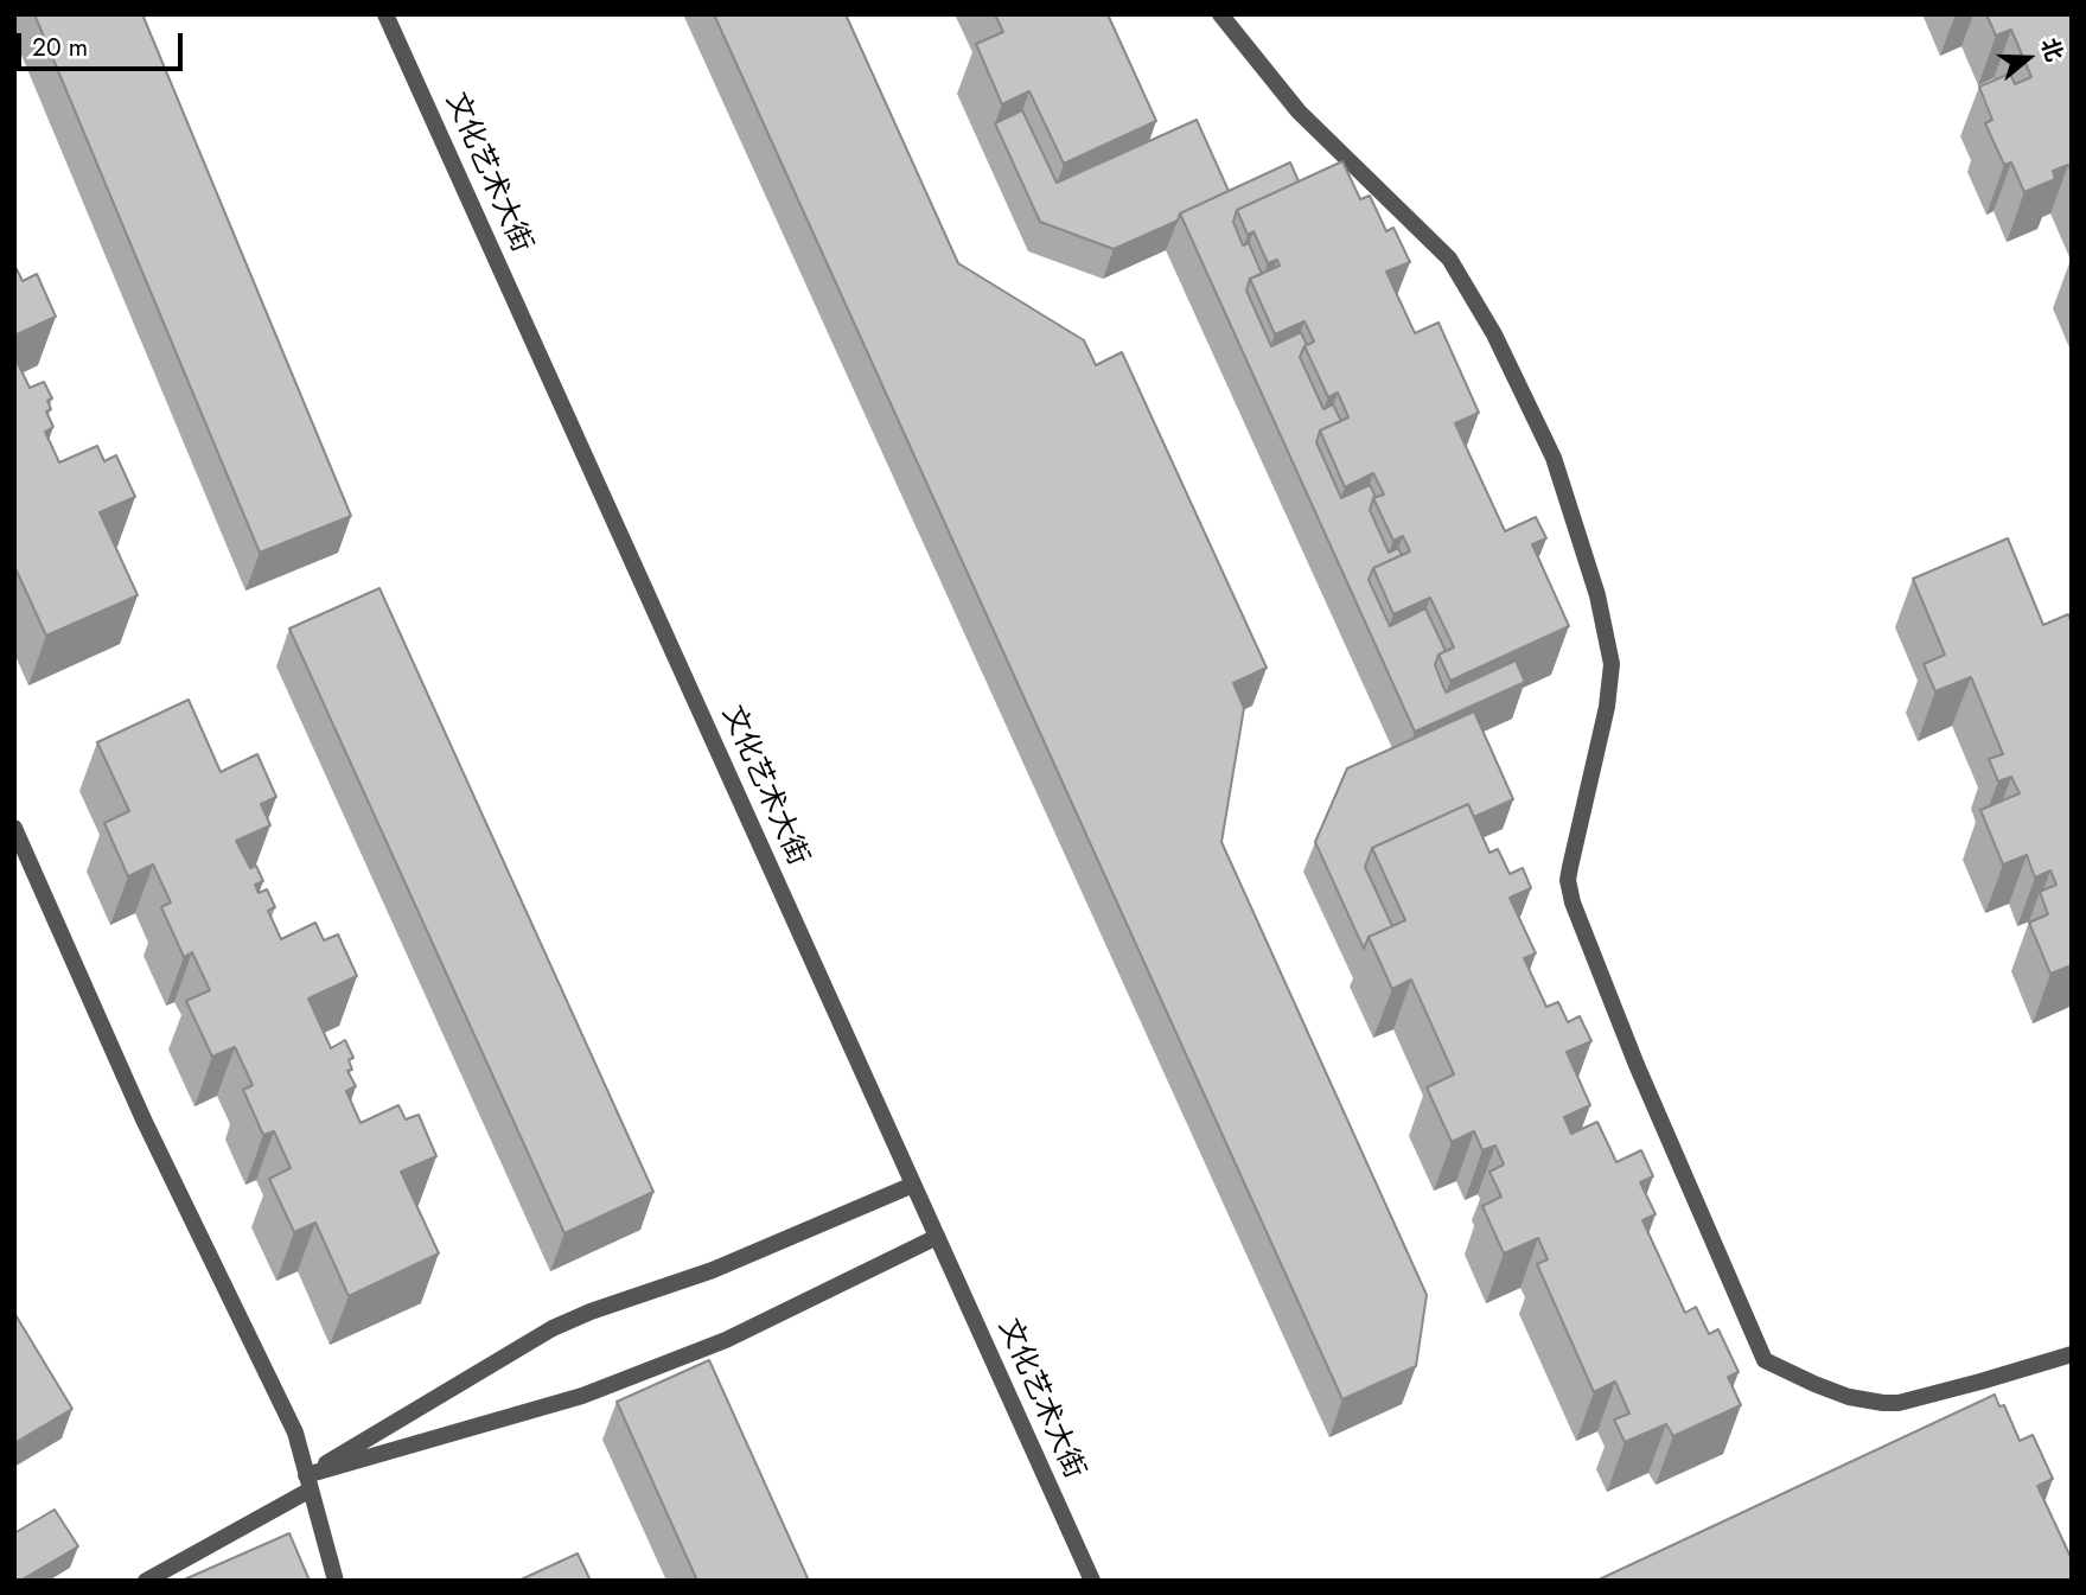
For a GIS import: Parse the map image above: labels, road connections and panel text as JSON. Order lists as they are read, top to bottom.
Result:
{
  "streets": {
    "street": ["文化艺术大街"]
  },
  "scale_bar": "20 m",
  "north": "right"
}
